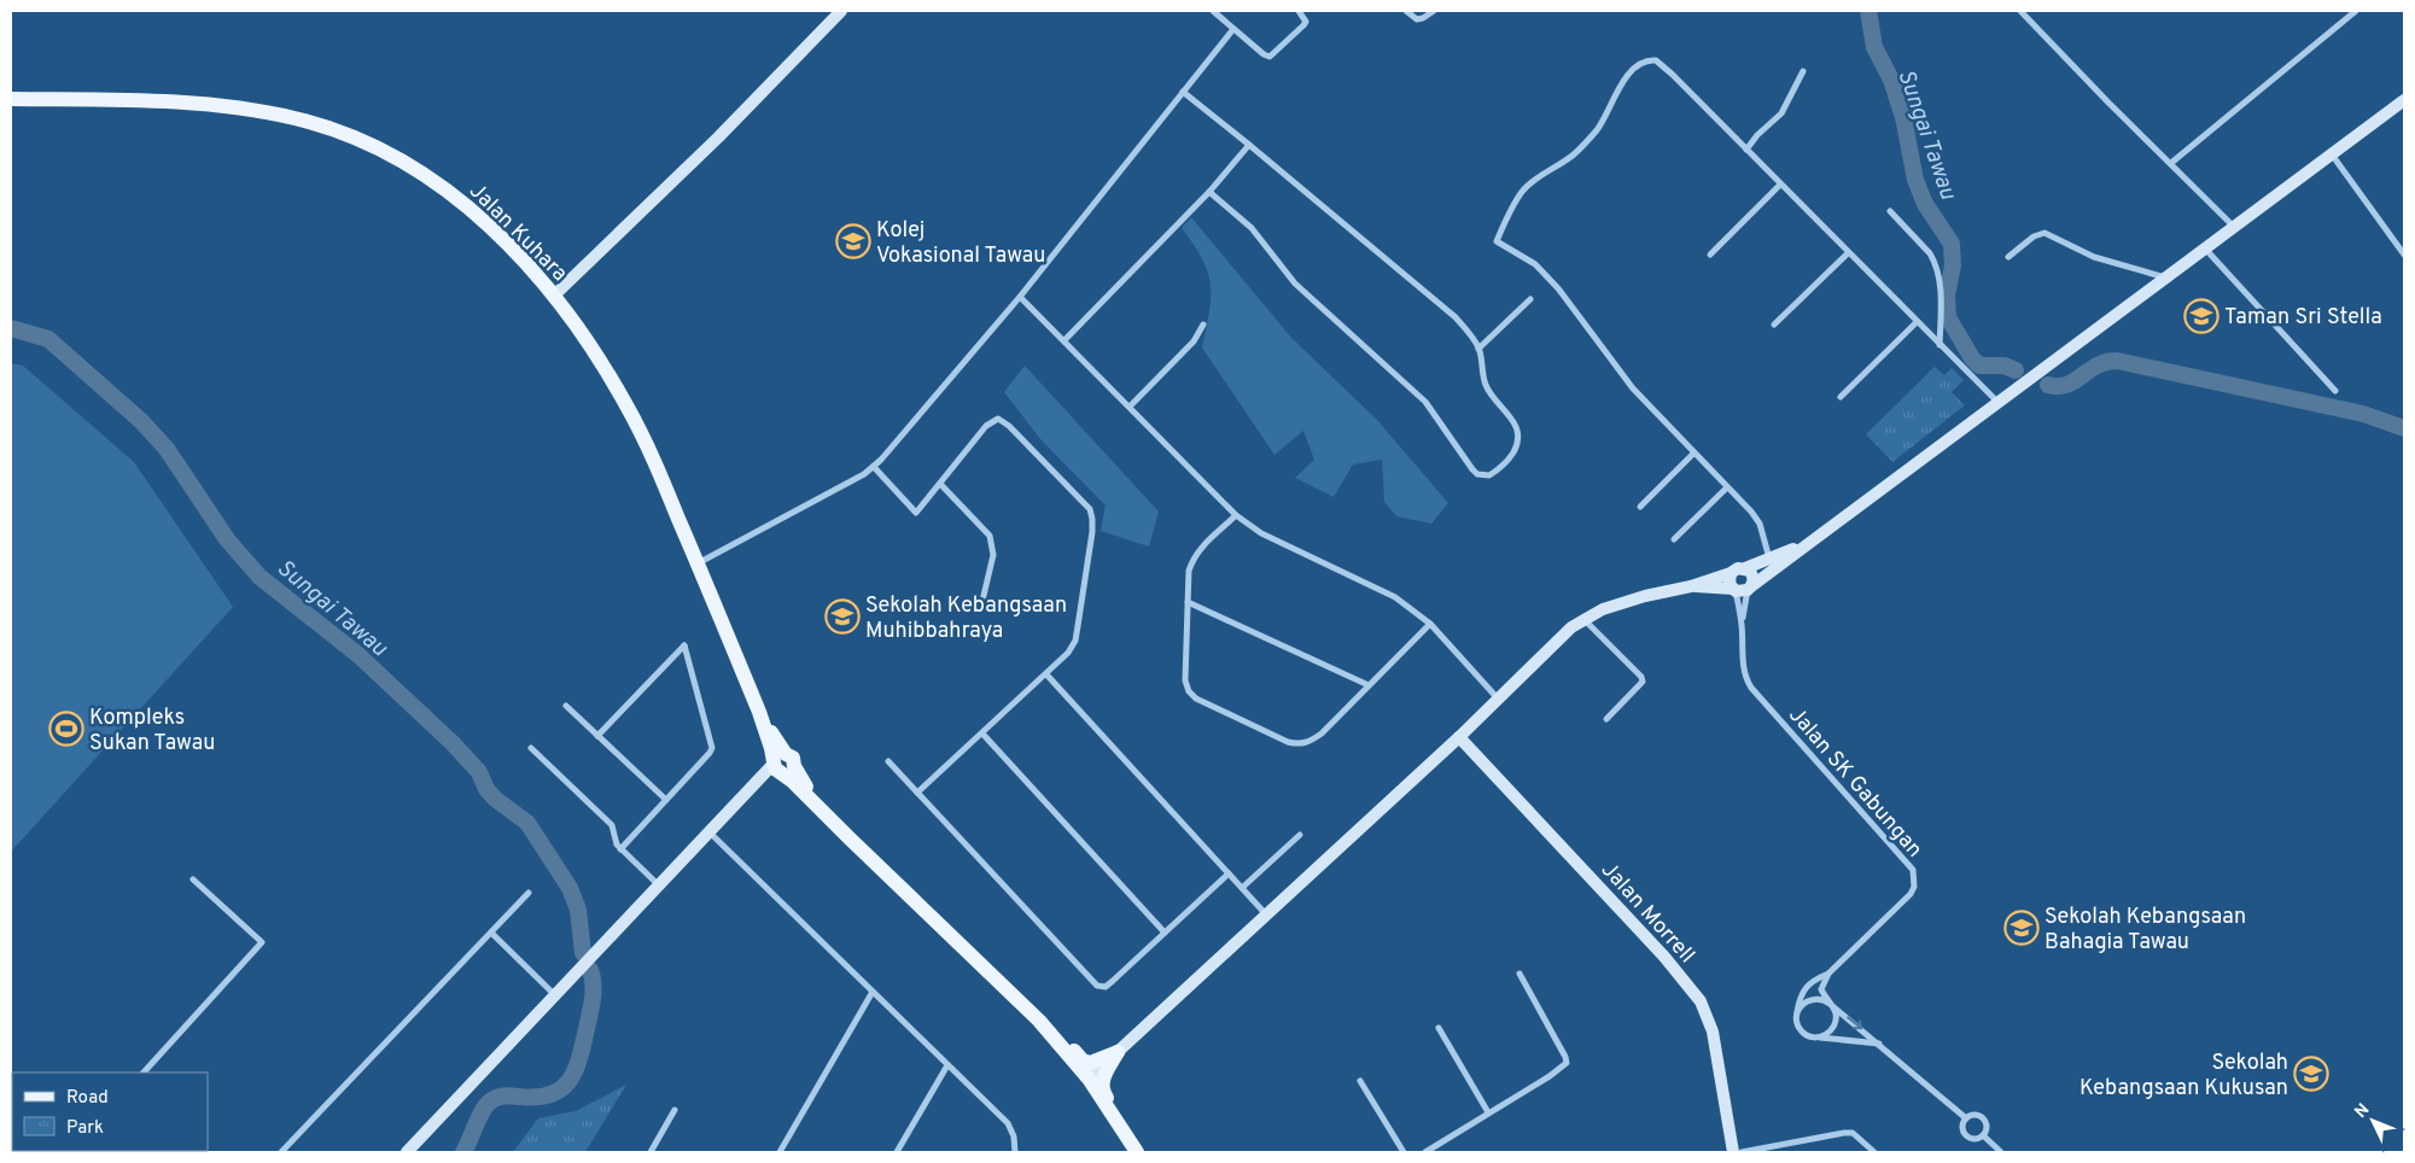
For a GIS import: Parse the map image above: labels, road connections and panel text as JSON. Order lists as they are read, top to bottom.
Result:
{
  "streets": {
    "main road": ["Jalan Kuhara"],
    "street": ["Jalan SK Gabungan", "Jalan Morrell"]
  },
  "water": ["Sungai Tawau"],
  "places": {
    "school or university": [
      "Kolej Vokasional Tawau",
      "Taman Sri Stella",
      "Sekolah Kebangsaan Muhibbahraya",
      "Sekolah Kebangsaan Bahagia Tawau",
      "Sekolah Kebangsaan Kukusan"
    ],
    "sports": ["Kompleks Sukan Tawau"]
  },
  "legend": ["Road", "Park"],
  "north": "top left"
}
